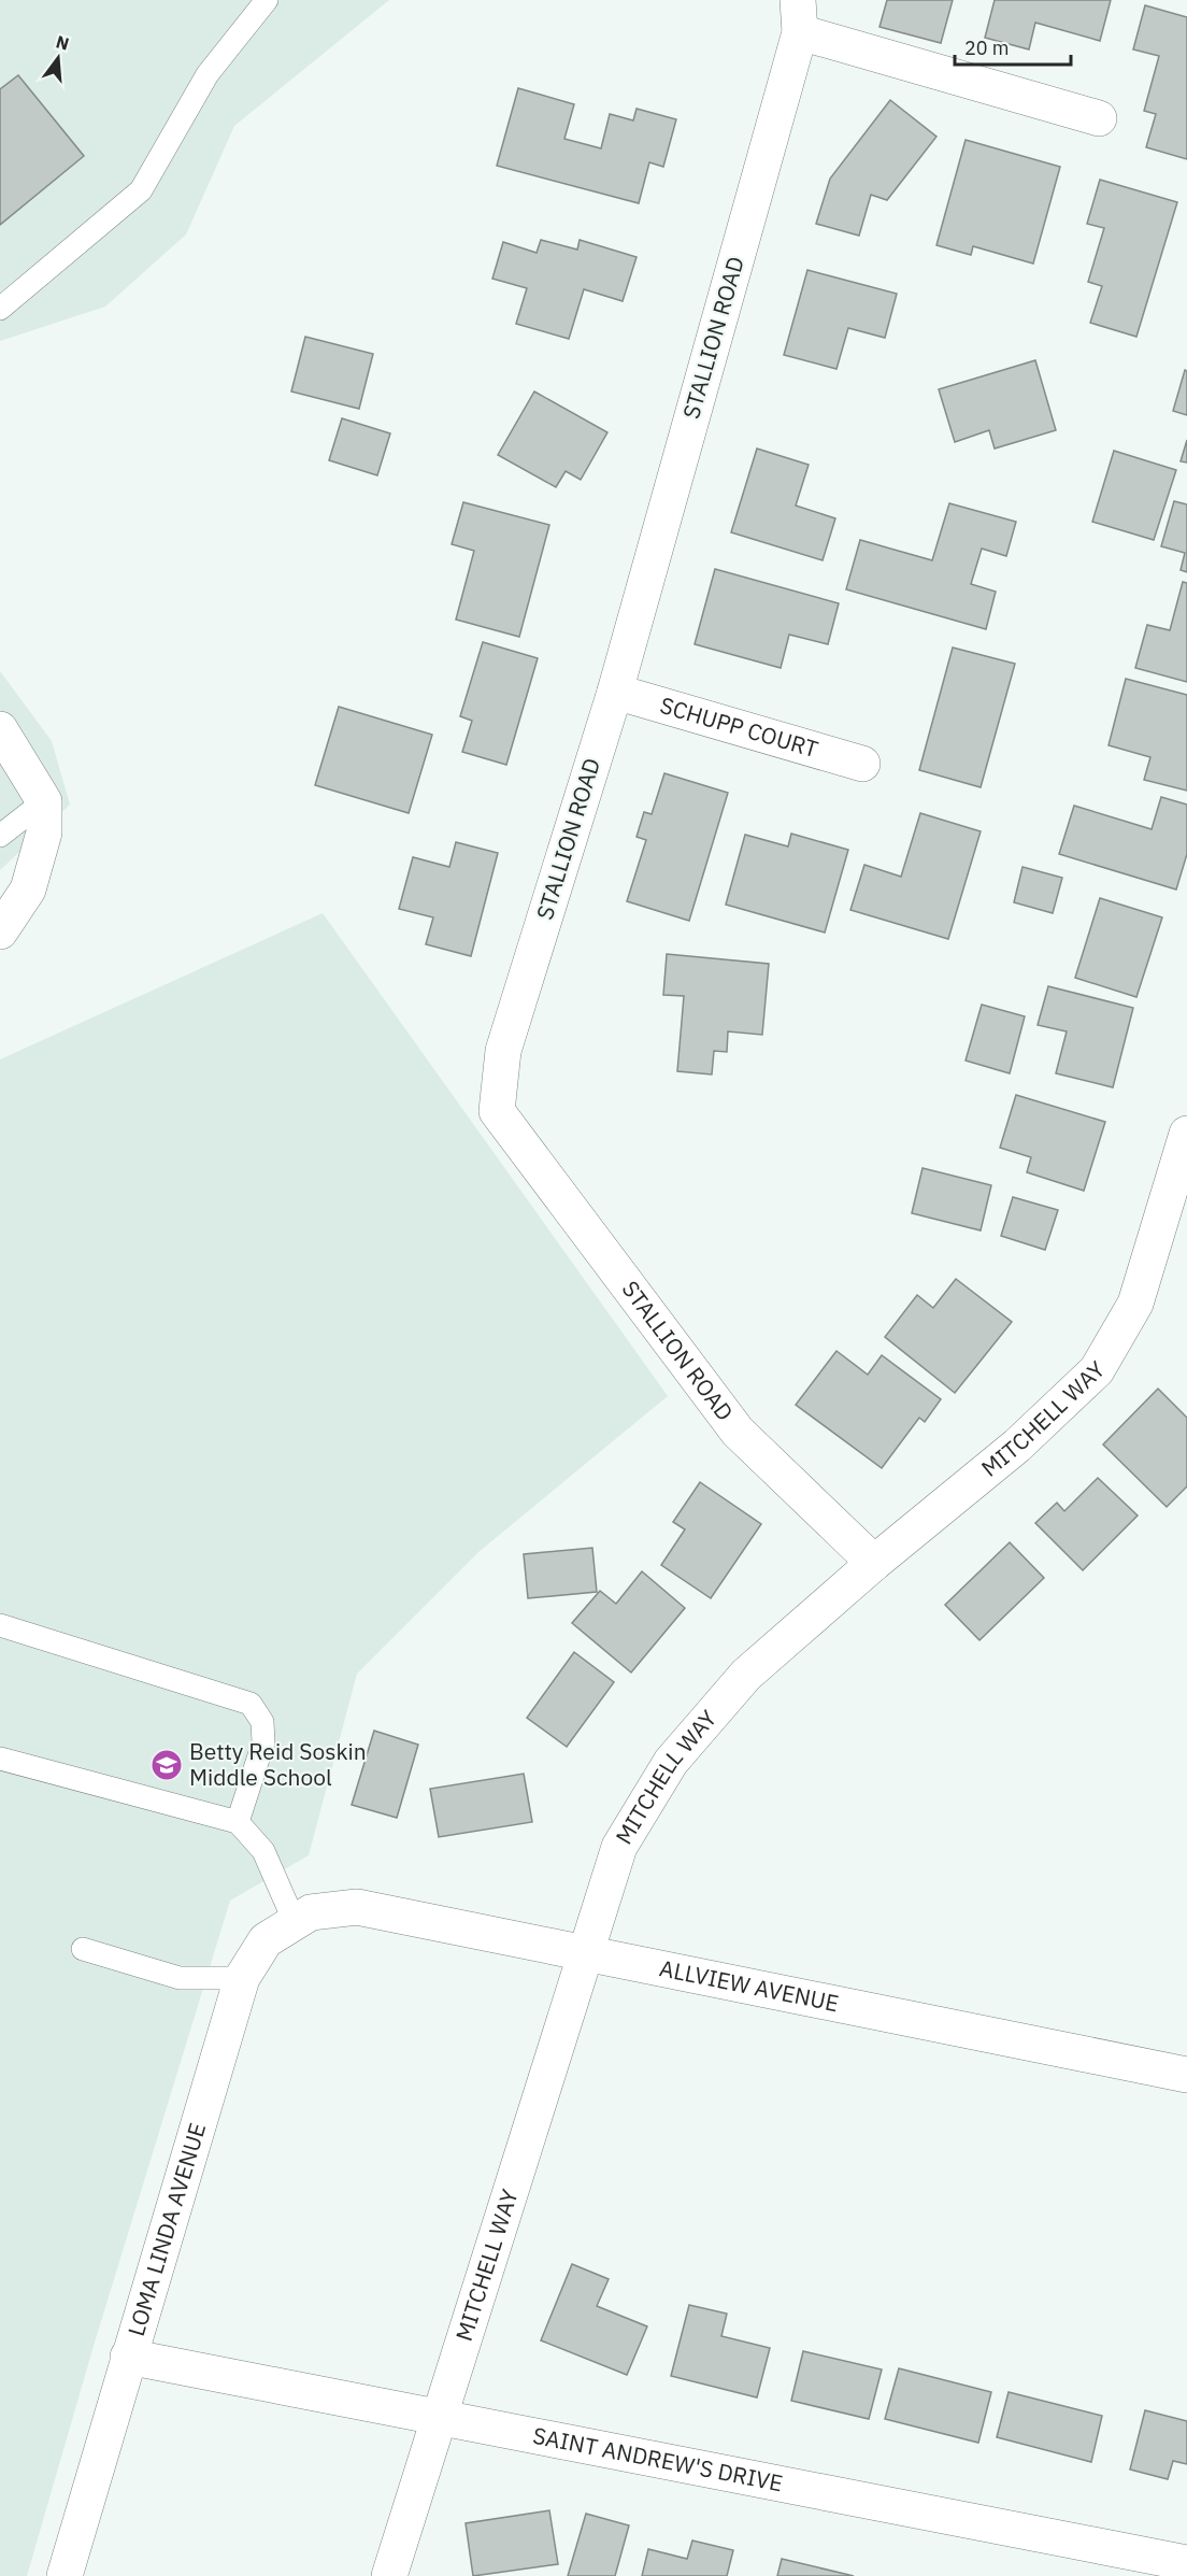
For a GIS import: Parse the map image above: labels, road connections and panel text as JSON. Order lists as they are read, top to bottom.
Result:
{
  "streets": {
    "street": [
      "STALLION ROAD",
      "SCHUPP COURT",
      "MITCHELL WAY",
      "ALLVIEW AVENUE",
      "LOMA LINDA AVENUE",
      "SAINT ANDREW'S DRIVE"
    ]
  },
  "crossings": [
    ["STALLION ROAD", "SCHUPP COURT"],
    ["STALLION ROAD", "MITCHELL WAY"],
    ["MITCHELL WAY", "ALLVIEW AVENUE"],
    ["MITCHELL WAY", "SAINT ANDREW'S DRIVE"],
    ["ALLVIEW AVENUE", "LOMA LINDA AVENUE"],
    ["LOMA LINDA AVENUE", "SAINT ANDREW'S DRIVE"]
  ],
  "places": {
    "school or university": ["Betty Reid Soskin Middle School"]
  },
  "scale_bar": "20 m",
  "north": "top"
}
